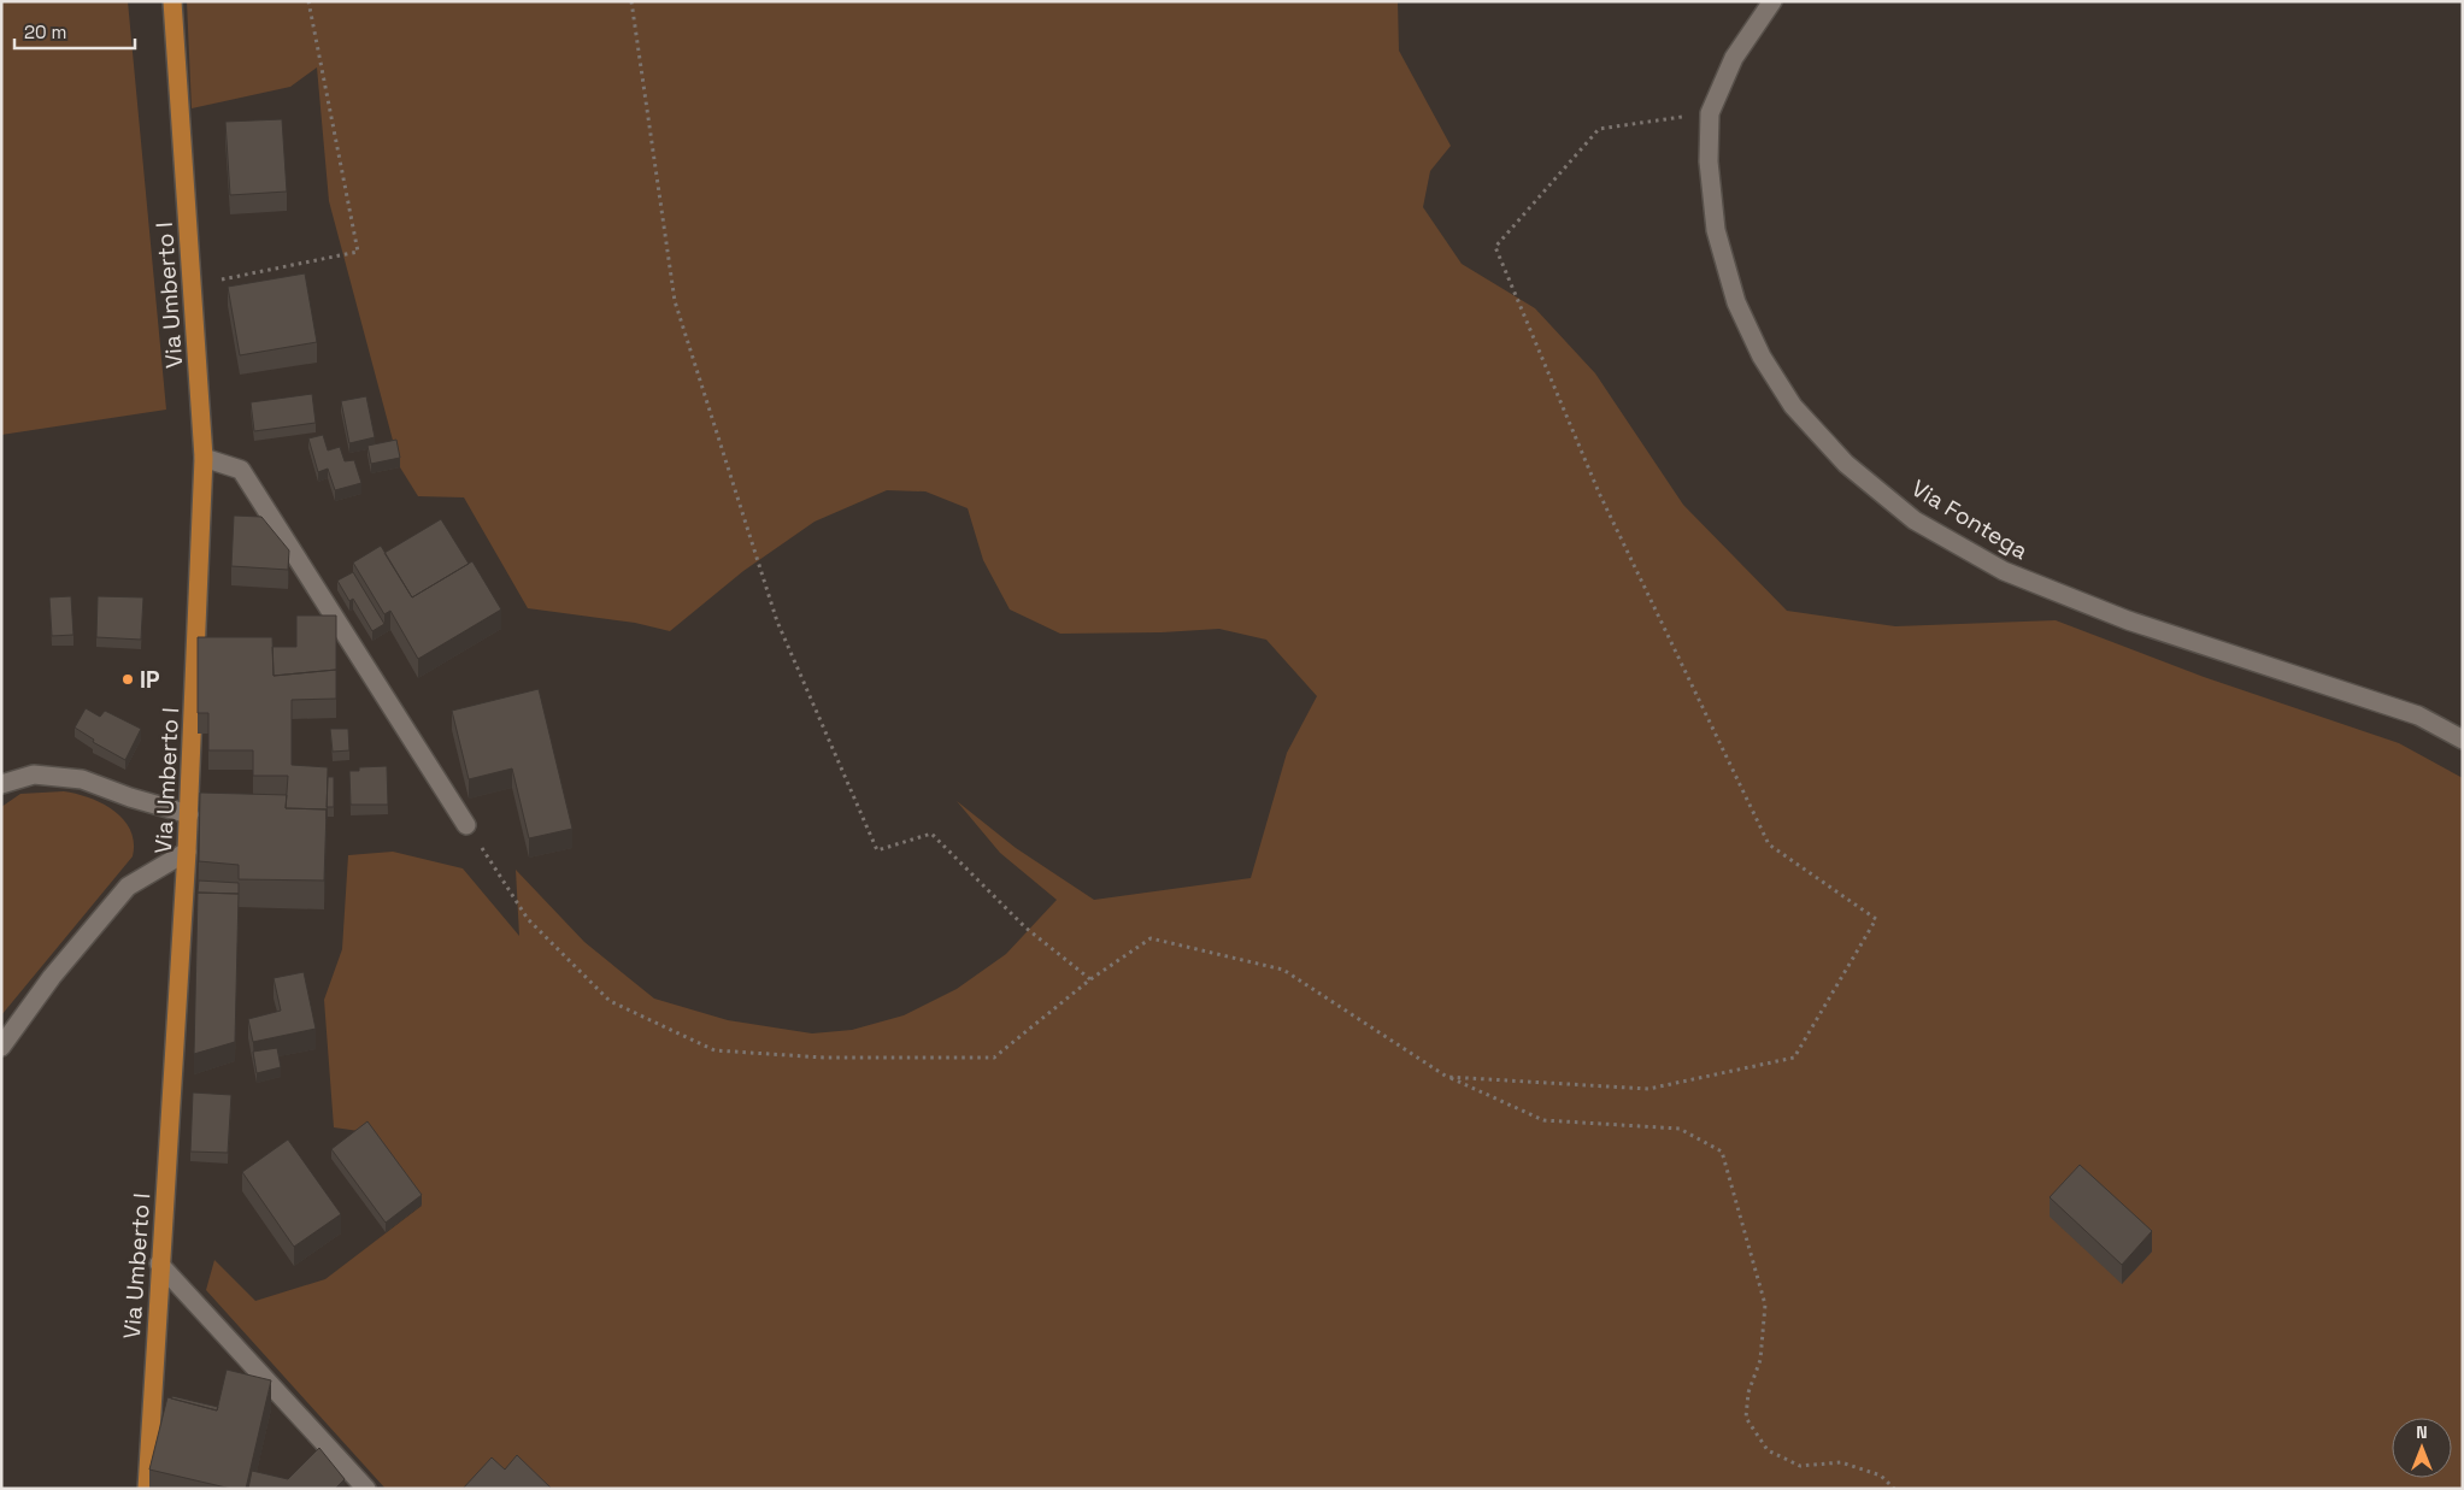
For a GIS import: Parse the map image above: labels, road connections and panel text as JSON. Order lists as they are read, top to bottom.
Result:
{
  "streets": {
    "main road": ["Via Umberto I"],
    "street": ["Via Fontega"]
  },
  "places": ["IP"],
  "scale_bar": "20 m",
  "north": "top"
}
